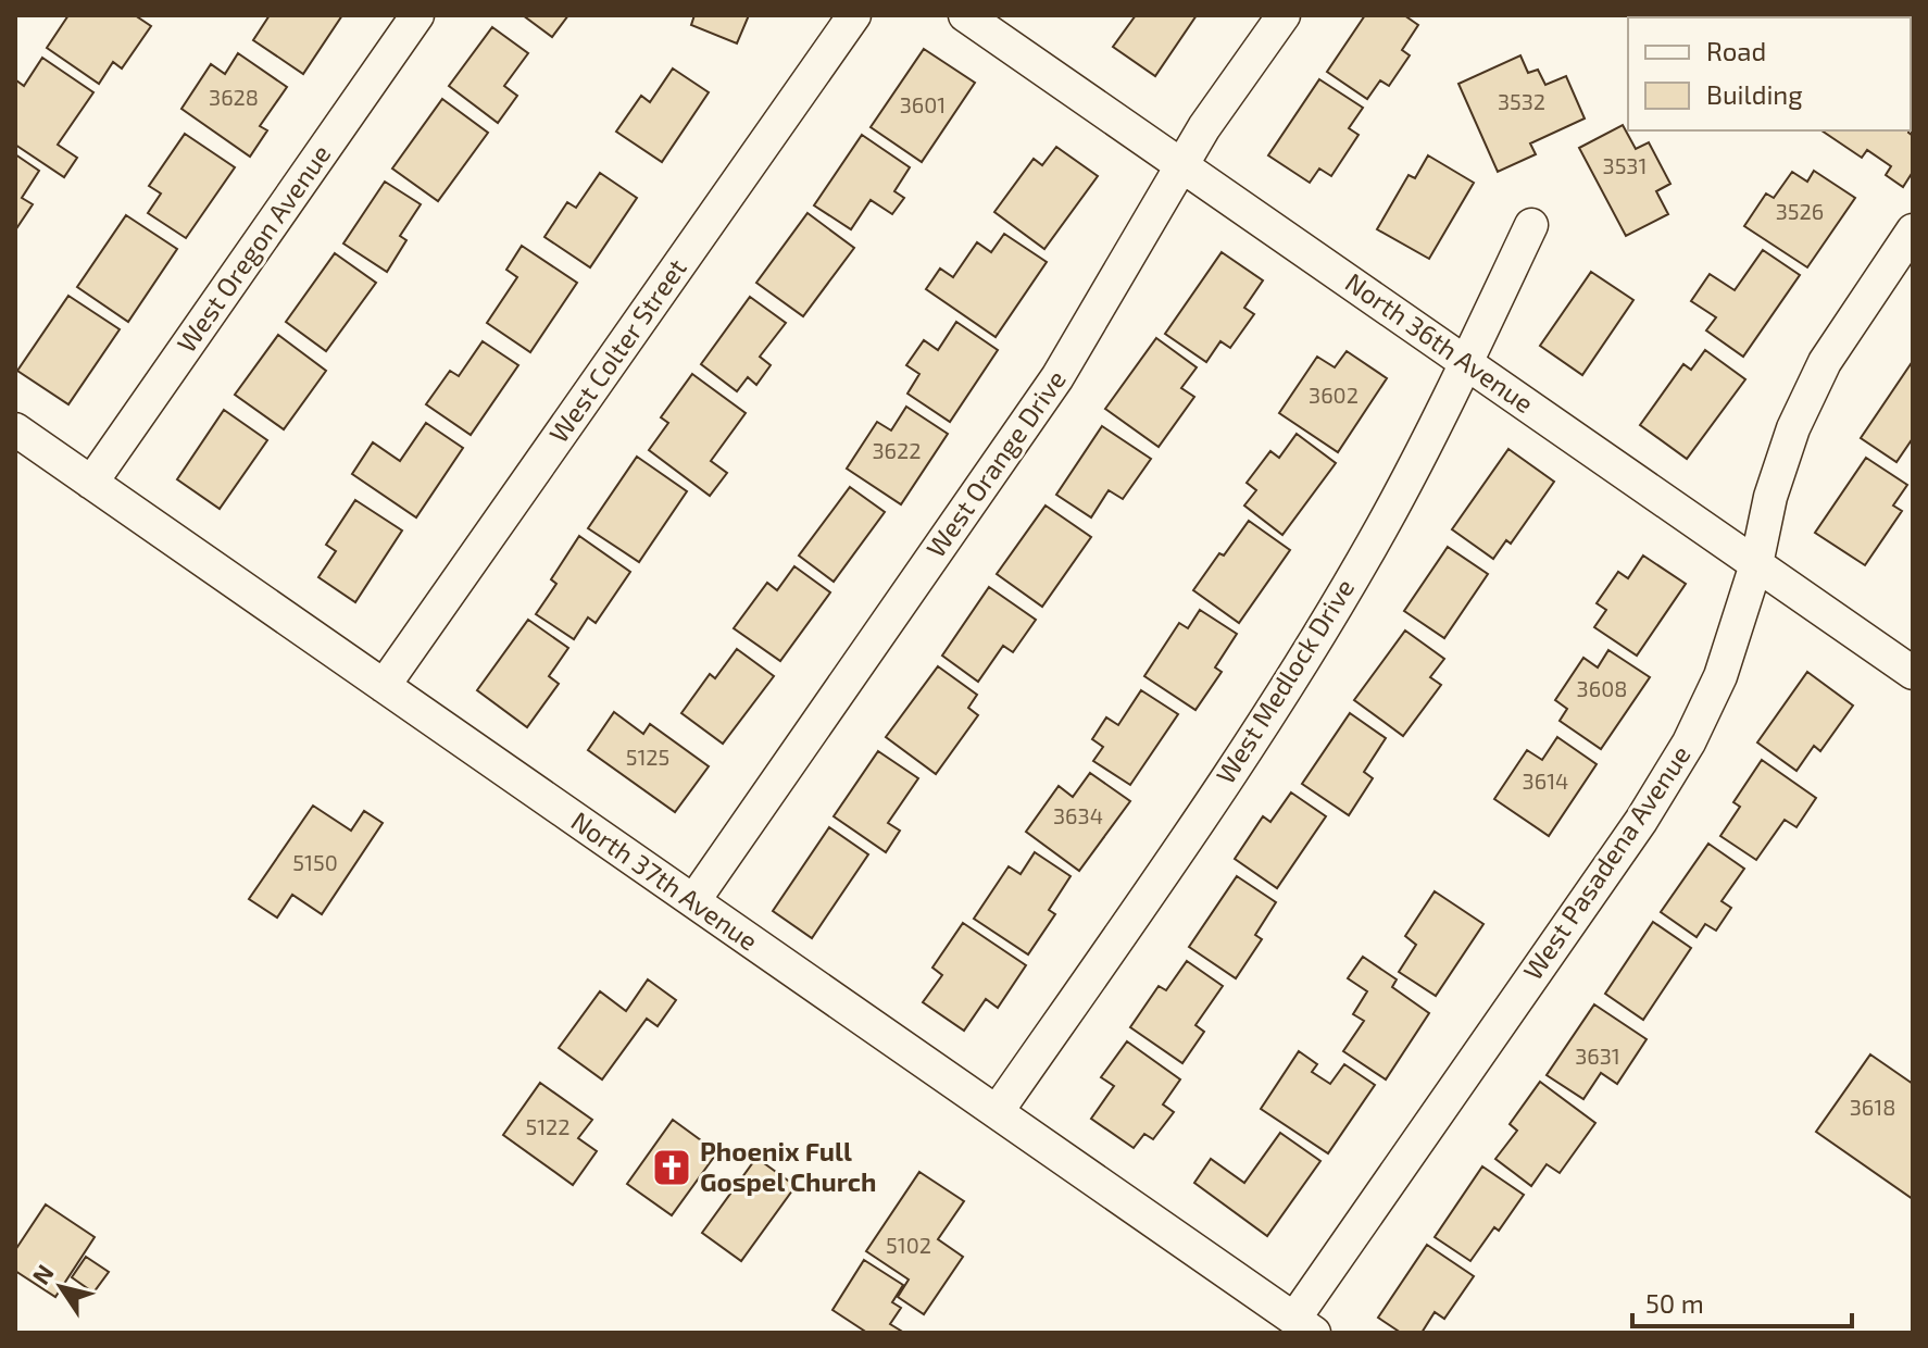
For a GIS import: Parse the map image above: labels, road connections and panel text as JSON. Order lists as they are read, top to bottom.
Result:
{
  "streets": {
    "street": [
      "West Oregon Avenue",
      "North 36th Avenue",
      "West Colter Street",
      "West Orange Drive",
      "West Medlock Drive",
      "West Pasadena Avenue",
      "North 37th Avenue"
    ]
  },
  "crossings": [
    ["West Oregon Avenue", "North 37th Avenue"],
    ["North 36th Avenue", "West Orange Drive"],
    ["North 36th Avenue", "West Medlock Drive"],
    ["North 36th Avenue", "West Pasadena Avenue"],
    ["West Colter Street", "North 37th Avenue"],
    ["West Orange Drive", "North 37th Avenue"],
    ["West Medlock Drive", "North 37th Avenue"],
    ["West Pasadena Avenue", "North 37th Avenue"]
  ],
  "places": {
    "church": ["Phoenix Full Gospel Church"]
  },
  "house_numbers": [
    "3628",
    "3532",
    "3601",
    "3531",
    "3526",
    "3602",
    "3622",
    "3608",
    "5125",
    "3614",
    "3634",
    "5150",
    "3631",
    "3618",
    "5122",
    "5102"
  ],
  "legend": ["Road", "Building"],
  "scale_bar": "50 m",
  "north": "top left"
}
